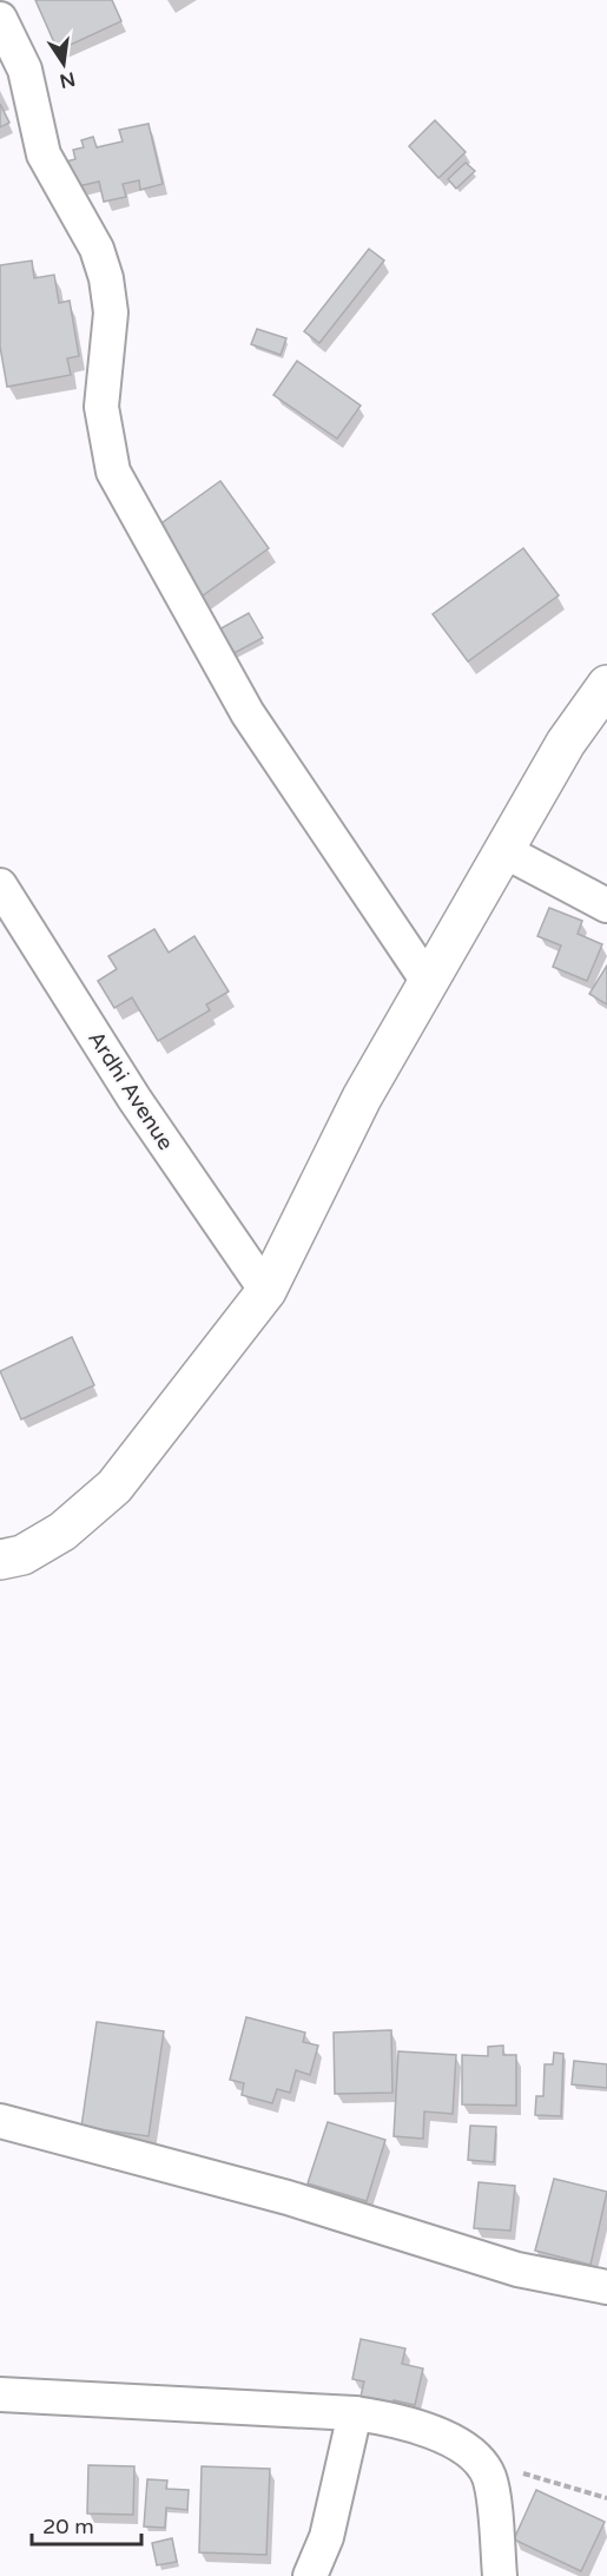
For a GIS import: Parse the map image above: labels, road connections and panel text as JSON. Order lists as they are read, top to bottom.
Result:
{
  "streets": {
    "street": ["Ardhi Avenue"]
  },
  "scale_bar": "20 m",
  "north": "bottom"
}
